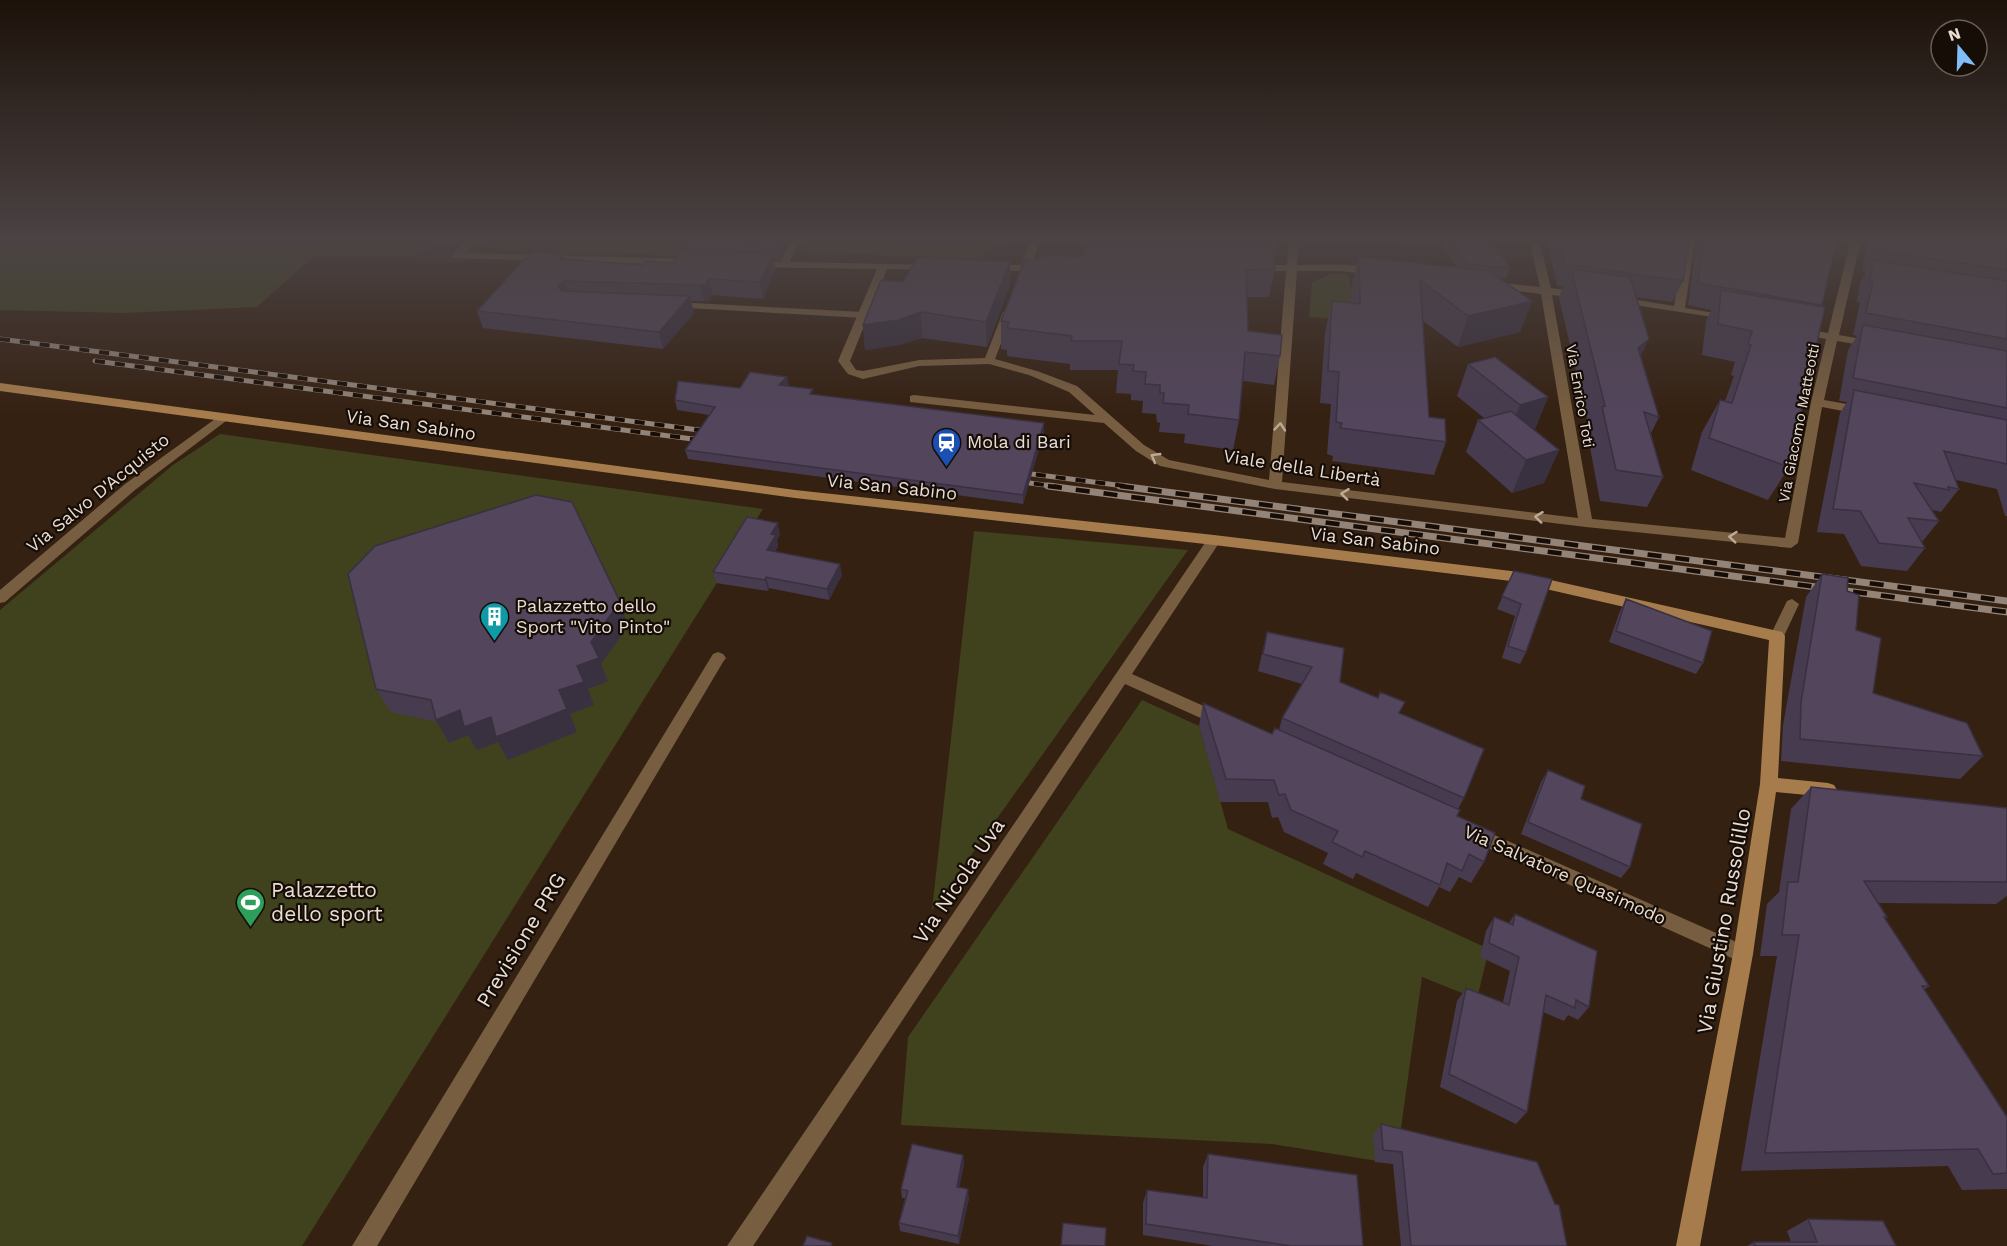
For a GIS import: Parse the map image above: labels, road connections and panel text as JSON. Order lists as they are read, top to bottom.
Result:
{
  "streets": {
    "street": [
      "Via Enrico Toti",
      "Via Giacomo Matteotti",
      "Via San Sabino",
      "Viale della Libertà",
      "Via Salvo D'Acquisto",
      "Via Salvatore Quasimodo",
      "Via Nicola Uva",
      "Via Giustino Russolillo",
      "Previsione PRG"
    ]
  },
  "crossings": [
    ["Via Enrico Toti", "Viale della Libertà"],
    ["Via Giacomo Matteotti", "Viale della Libertà"],
    ["Via San Sabino", "Via Salvo D'Acquisto"],
    ["Via San Sabino", "Via Nicola Uva"],
    ["Via San Sabino", "Via Giustino Russolillo"],
    ["Via Salvatore Quasimodo", "Via Giustino Russolillo"]
  ],
  "one_way": ["Viale della Libertà"],
  "places": {
    "station": ["Mola di Bari"],
    "building": ["Palazzetto dello Sport \"Vito Pinto\""],
    "sports": ["Palazzetto dello sport"]
  },
  "north": "top"
}
